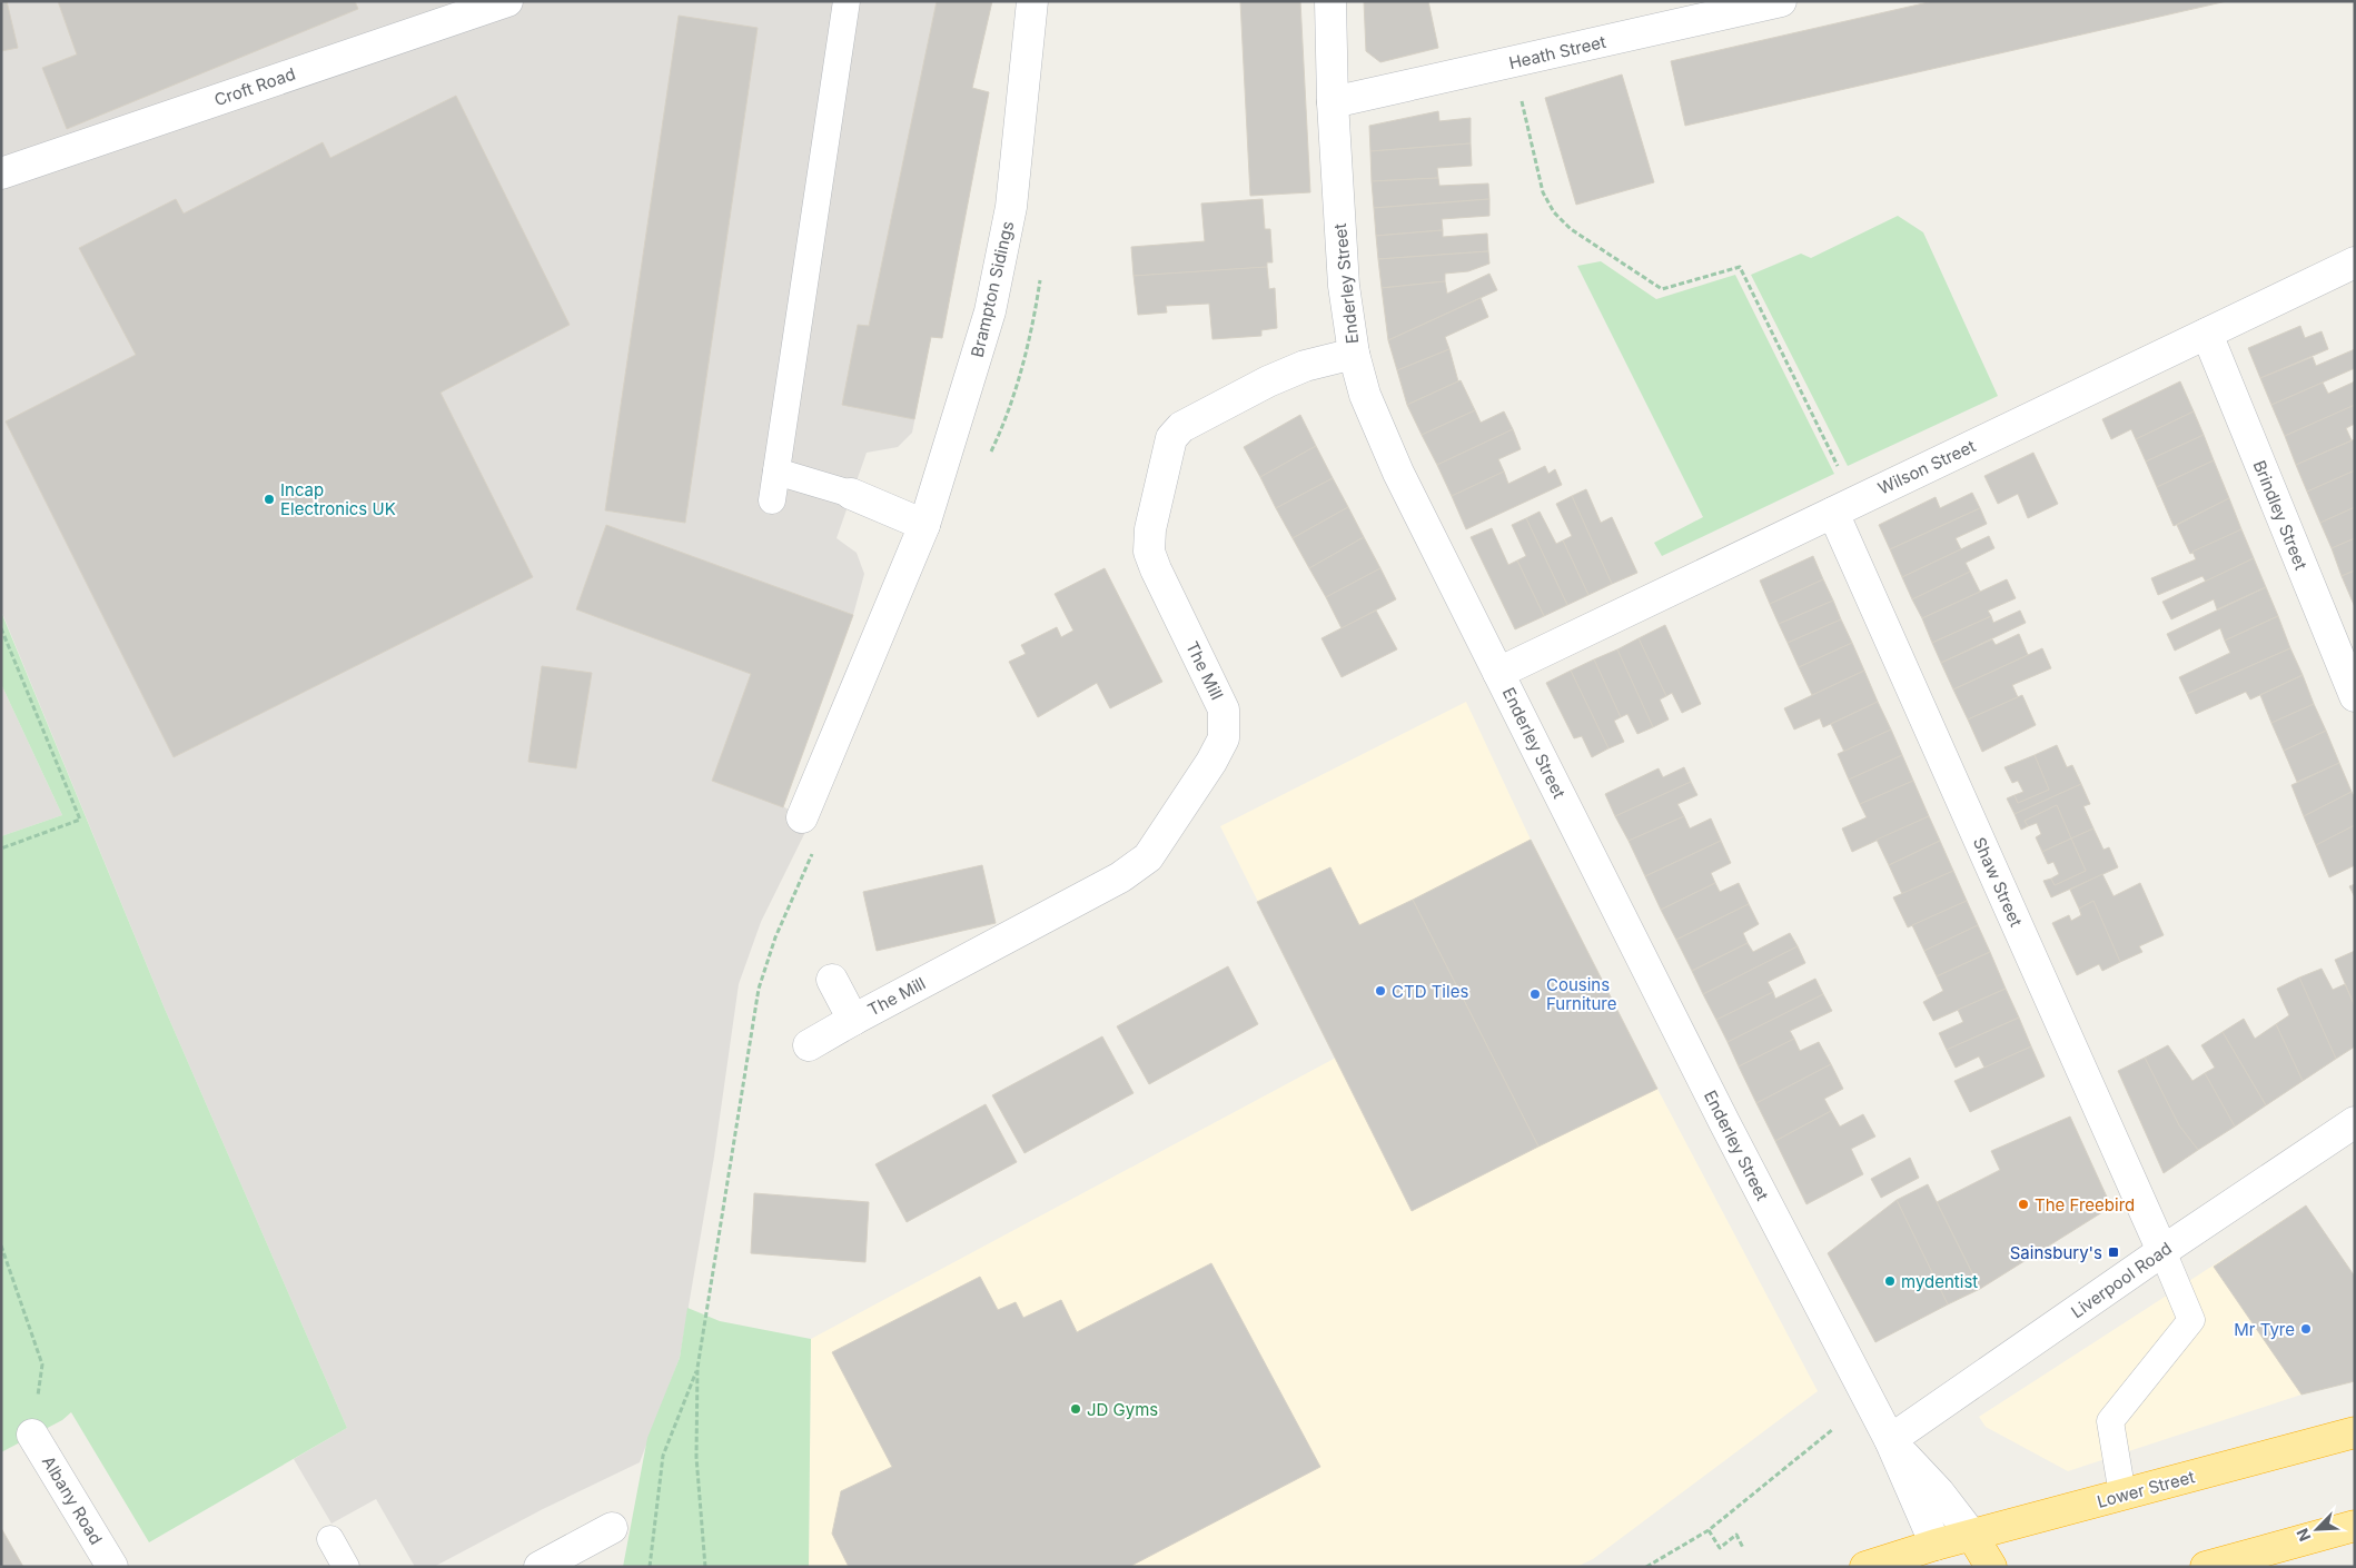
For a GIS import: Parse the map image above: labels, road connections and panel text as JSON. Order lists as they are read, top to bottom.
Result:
{
  "streets": {
    "highway": ["Lower Street"],
    "street": [
      "Heath Street",
      "Croft Road",
      "Enderley Street",
      "Brampton Sidings",
      "Wilson Street",
      "Brindley Street",
      "The Mill",
      "Shaw Street",
      "Liverpool Road",
      "Albany Road"
    ]
  },
  "crossings": [
    ["Heath Street", "Enderley Street"],
    ["Enderley Street", "Wilson Street"],
    ["Enderley Street", "The Mill"],
    ["Enderley Street", "Liverpool Road"],
    ["Enderley Street", "Lower Street"],
    ["Wilson Street", "Brindley Street"],
    ["Wilson Street", "Shaw Street"],
    ["Shaw Street", "Liverpool Road"]
  ],
  "places": {
    "other": [
      "Incap Electronics UK",
      "CTD Tiles",
      "Cousins Furniture",
      "The Freebird",
      "mydentist",
      "Mr Tyre",
      "JD Gyms"
    ],
    "transit": ["Sainsbury's"]
  },
  "north": "bottom left"
}
